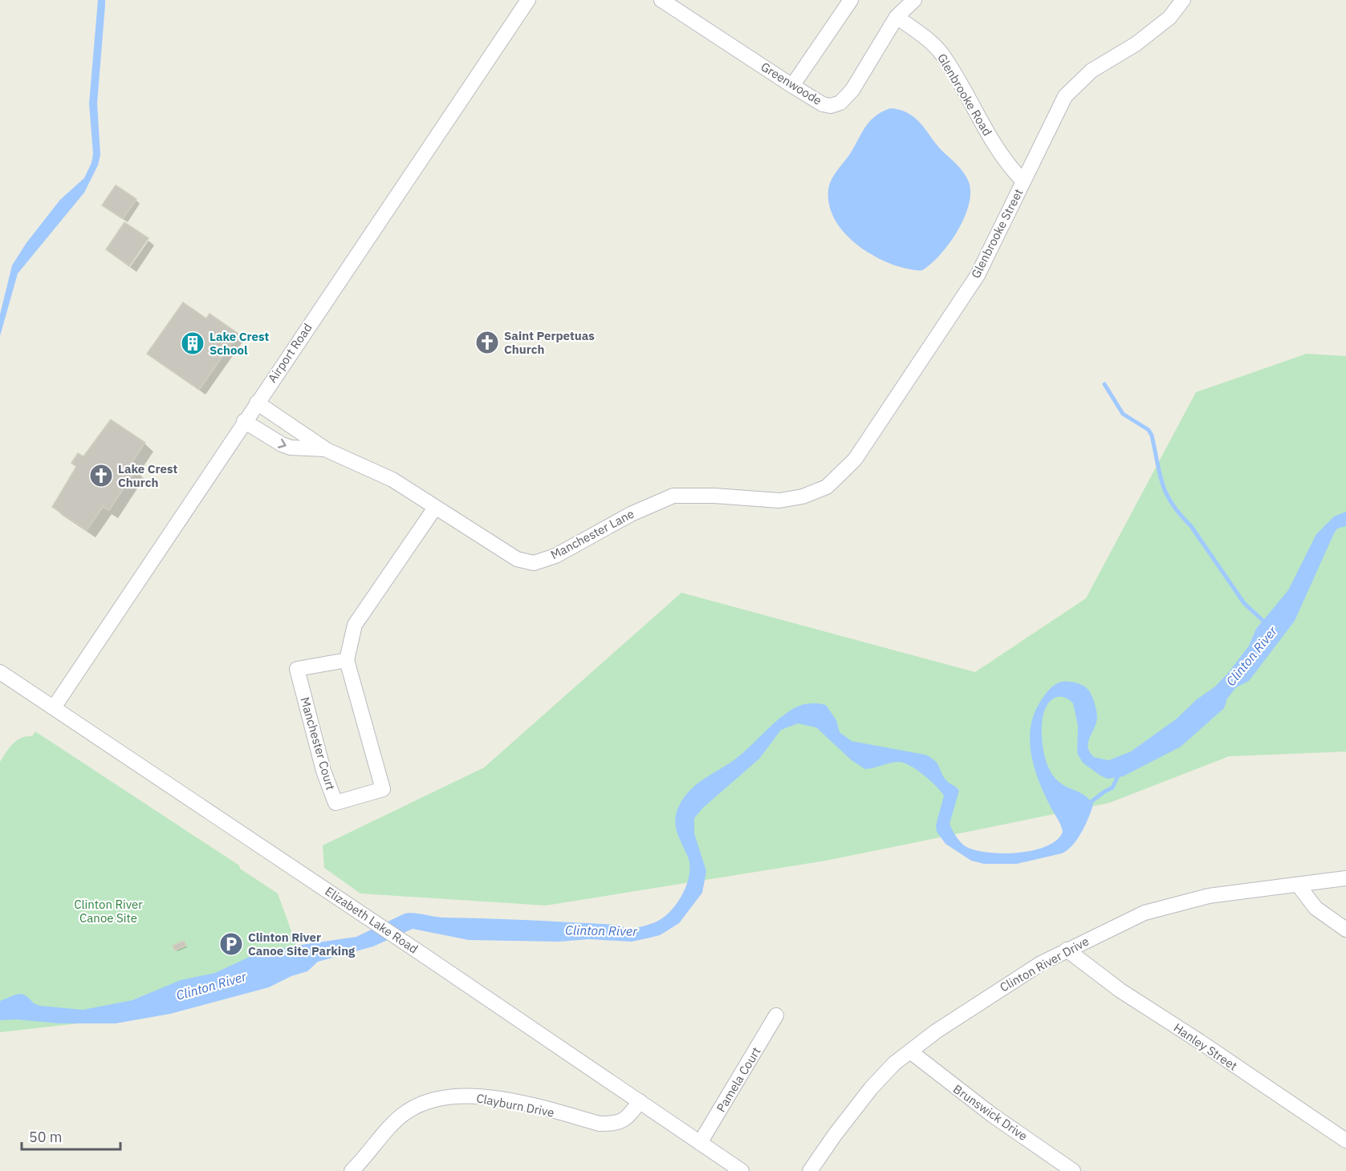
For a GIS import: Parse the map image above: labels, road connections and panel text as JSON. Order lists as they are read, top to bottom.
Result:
{
  "streets": {
    "street": [
      "Greenwoode",
      "Glenbrooke Road",
      "Glenbrooke Street",
      "Airport Road",
      "Manchester Lane",
      "Manchester Court",
      "Elizabeth Lake Road",
      "Clinton River Drive",
      "Hanley Street",
      "Pamela Court",
      "Clayburn Drive",
      "Brunswick Drive"
    ]
  },
  "crossings": [
    ["Greenwoode", "Glenbrooke Road"],
    ["Glenbrooke Road", "Glenbrooke Street"],
    ["Glenbrooke Street", "Manchester Lane"],
    ["Airport Road", "Manchester Lane"],
    ["Airport Road", "Elizabeth Lake Road"],
    ["Manchester Lane", "Manchester Court"],
    ["Elizabeth Lake Road", "Pamela Court"],
    ["Elizabeth Lake Road", "Clayburn Drive"],
    ["Clinton River Drive", "Hanley Street"],
    ["Clinton River Drive", "Brunswick Drive"]
  ],
  "water": ["Clinton River"],
  "parks": ["Clinton River Canoe Site"],
  "places": {
    "church": ["Saint Perpetuas Church", "Lake Crest Church"],
    "building": ["Lake Crest School"],
    "parking": ["Clinton River Canoe Site Parking"]
  },
  "scale_bar": "50 m"
}
